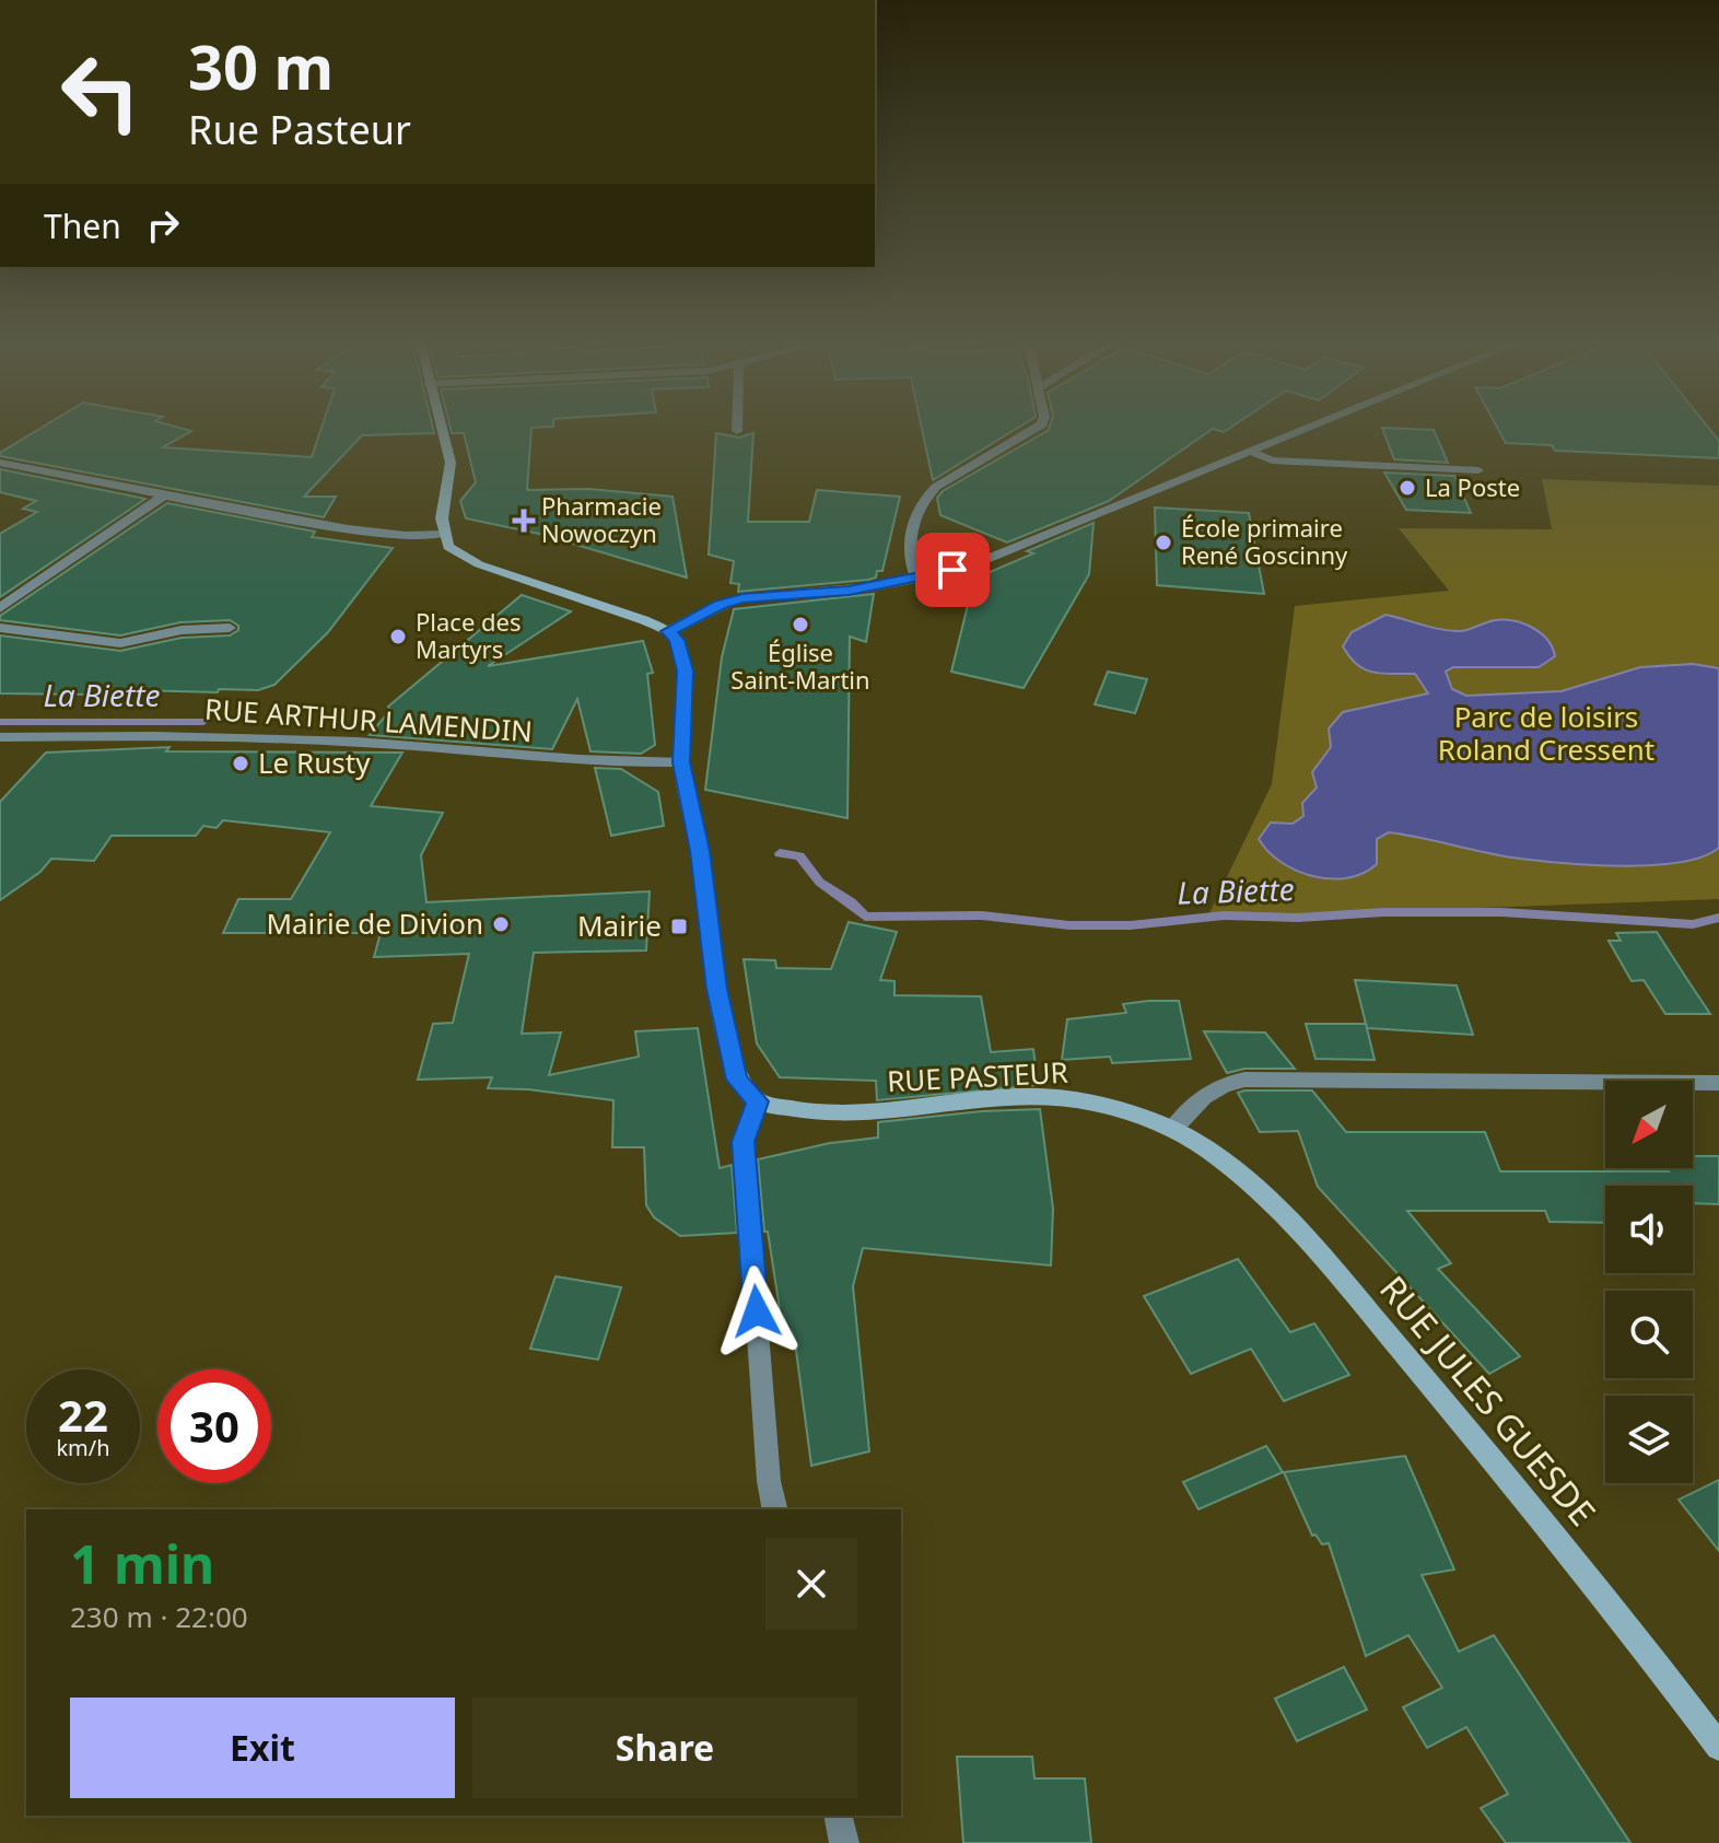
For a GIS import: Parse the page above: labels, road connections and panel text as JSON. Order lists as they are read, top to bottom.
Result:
{
  "streets": {
    "main road": ["RUE PASTEUR", "RUE JULES GUESDE"],
    "street": ["RUE ARTHUR LAMENDIN"]
  },
  "crossings": [
    ["RUE PASTEUR", "RUE JULES GUESDE"]
  ],
  "water": ["La Biette"],
  "parks": ["Parc de loisirs Roland Cressent"],
  "places": {
    "other": [
      "La Poste",
      "École primaire René Goscinny",
      "Église Saint-Martin",
      "Place des Martyrs",
      "Le Rusty",
      "Mairie de Divion"
    ],
    "health": ["Pharmacie Nowoczyn"],
    "transit": ["Mairie"]
  },
  "north": "bottom left",
  "page": {
    "turn": ["30 m", "Rue Pasteur"],
    "then": "Then",
    "speed": "22 km/h",
    "limit": "30",
    "heading": ["1 min", "230 m · 22:00"],
    "buttons": ["Exit", "Share"]
  }
}
